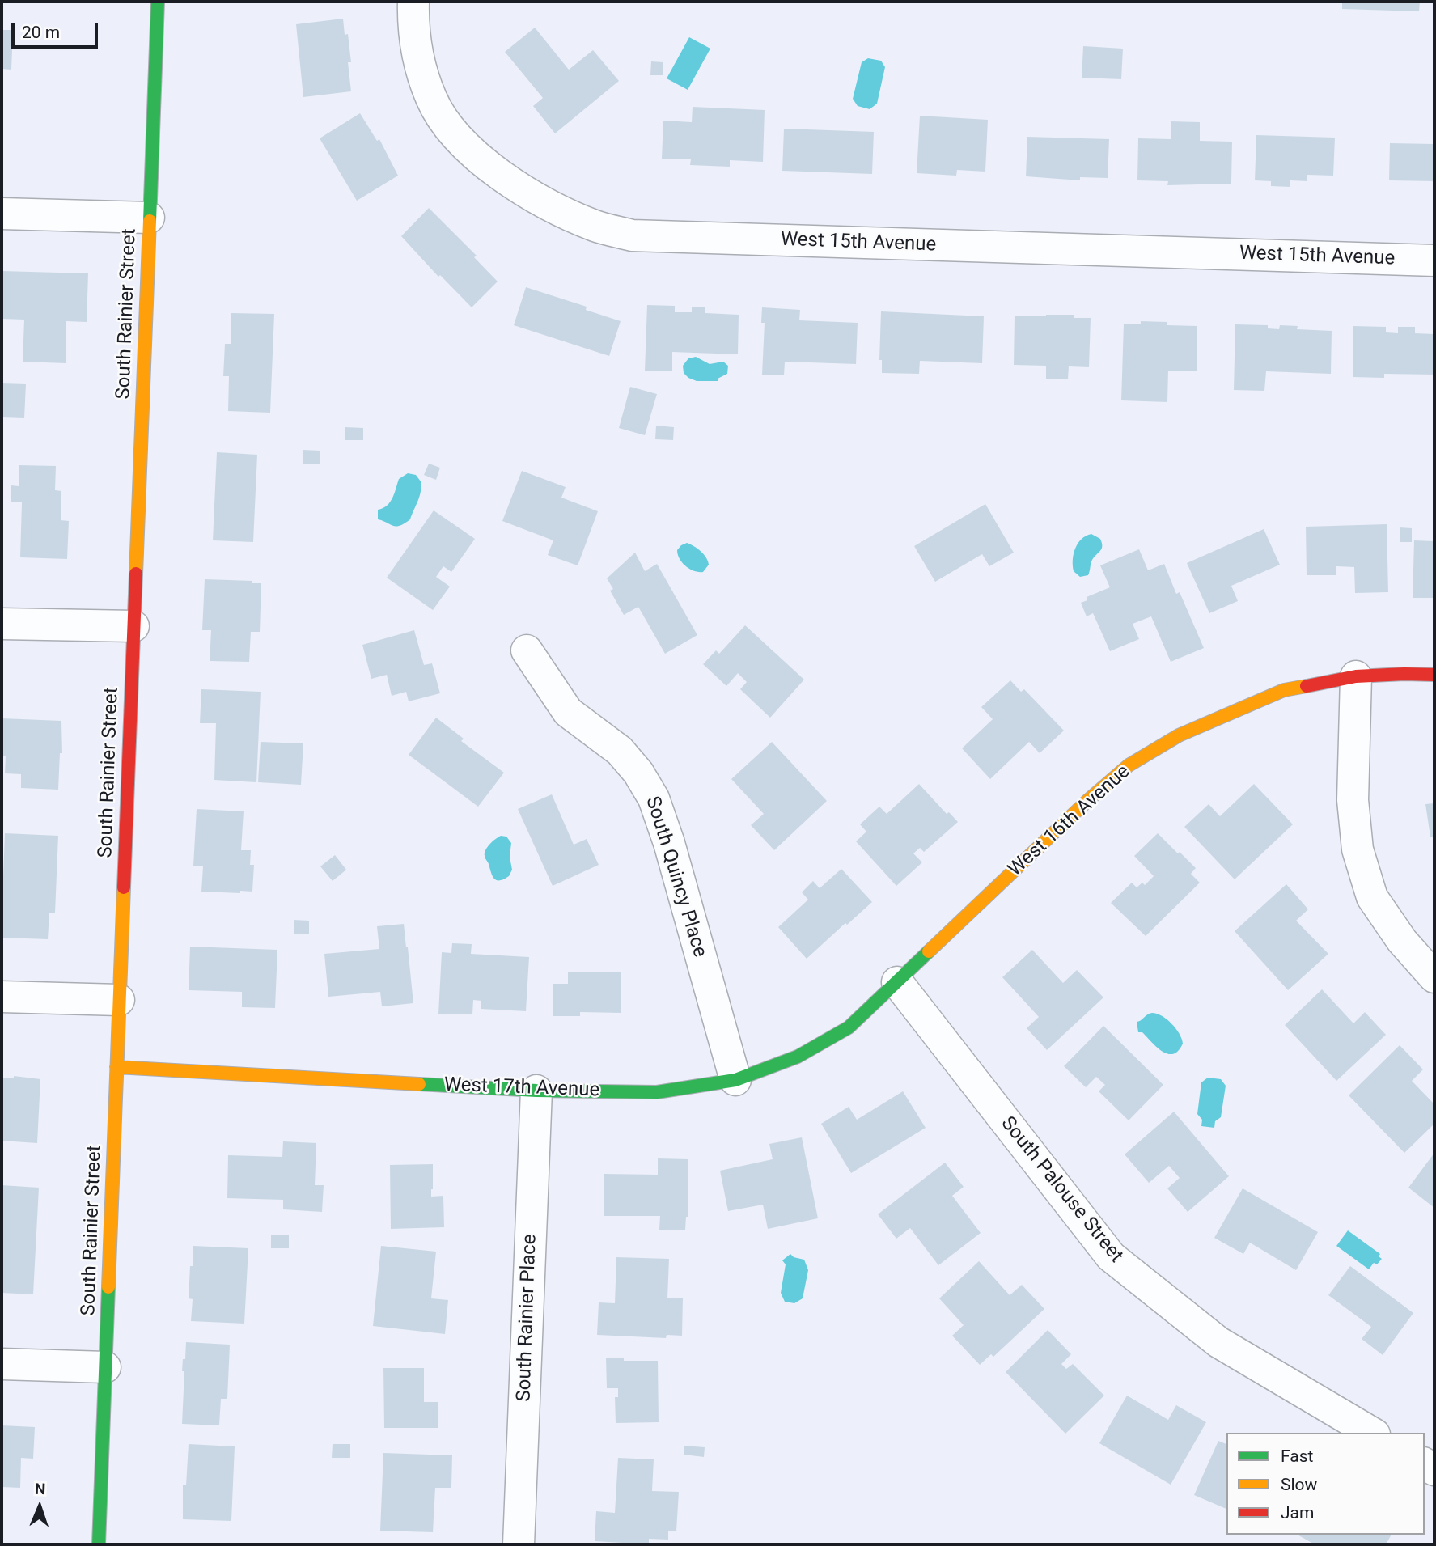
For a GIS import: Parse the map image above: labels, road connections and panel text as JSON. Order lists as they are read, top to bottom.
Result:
{
  "streets": {
    "street": [
      "West 15th Avenue",
      "South Rainier Street",
      "West 16th Avenue",
      "South Quincy Place",
      "West 17th Avenue",
      "South Palouse Street",
      "South Rainier Place"
    ]
  },
  "crossings": [
    ["South Rainier Street", "West 17th Avenue"],
    ["West 16th Avenue", "West 17th Avenue"],
    ["West 16th Avenue", "South Palouse Street"],
    ["South Quincy Place", "West 17th Avenue"],
    ["West 17th Avenue", "South Palouse Street"],
    ["West 17th Avenue", "South Rainier Place"]
  ],
  "legend": ["Fast", "Slow", "Jam"],
  "scale_bar": "20 m",
  "north": "top"
}
